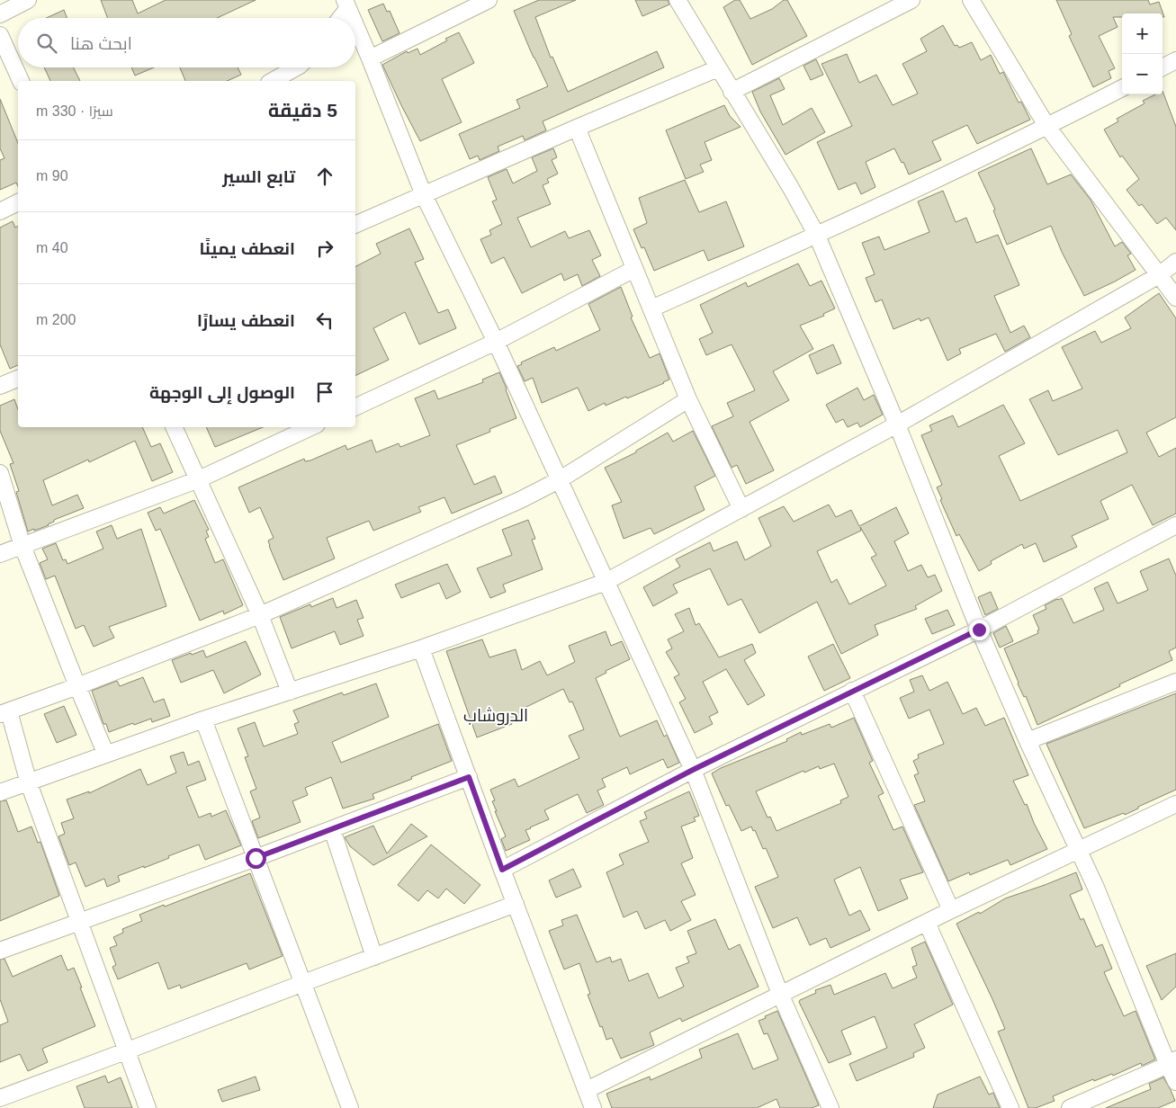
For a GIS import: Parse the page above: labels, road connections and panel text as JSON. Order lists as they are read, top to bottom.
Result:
{
  "districts": ["الدروشاب"],
  "page": {
    "map_buttons": ["+", "−"],
    "search": "ابحث هنا",
    "heading": ["5 دقيقة", "سيرًا · 330 m"],
    "list": [
      ["تابع السير", "90 m"],
      ["انعطف يمينًا", "40 m"],
      ["انعطف يسارًا", "200 m"],
      "الوصول إلى الوجهة"
    ]
  }
}
